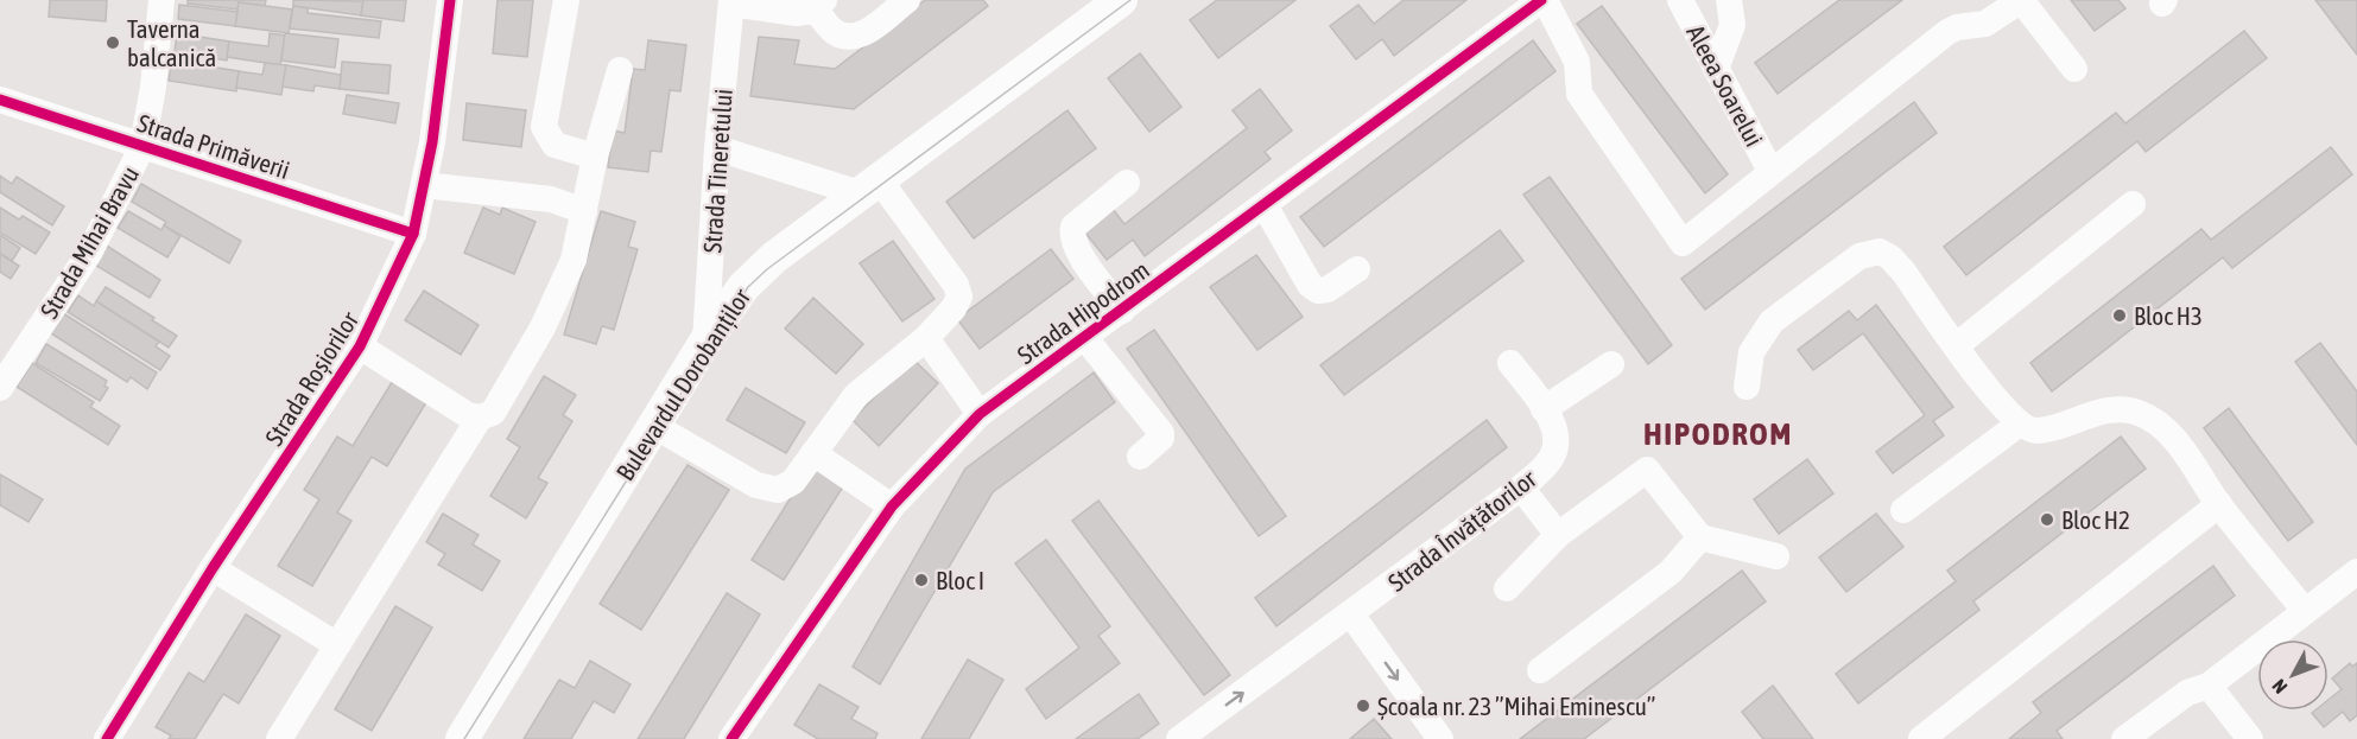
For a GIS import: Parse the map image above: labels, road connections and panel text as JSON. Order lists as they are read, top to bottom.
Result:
{
  "streets": {
    "main road": ["Bulevardul Dorobanților"],
    "street": [
      "Aleea Soarelui",
      "Strada Primăverii",
      "Strada Tineretului",
      "Strada Mihai Bravu",
      "Strada Hipodrom",
      "Strada Roșiorilor",
      "Strada Învățătorilor"
    ]
  },
  "crossings": [
    ["Strada Primăverii", "Strada Mihai Bravu"],
    ["Strada Primăverii", "Strada Roșiorilor"],
    ["Strada Tineretului", "Bulevardul Dorobanților"]
  ],
  "one_way": ["Strada Învățătorilor"],
  "districts": ["HIPODROM"],
  "places": [
    "Taverna balcanică",
    "Bloc H3",
    "Bloc H2",
    "Bloc I",
    "Școala nr. 23 ”Mihai Eminescu”"
  ],
  "north": "bottom left"
}
